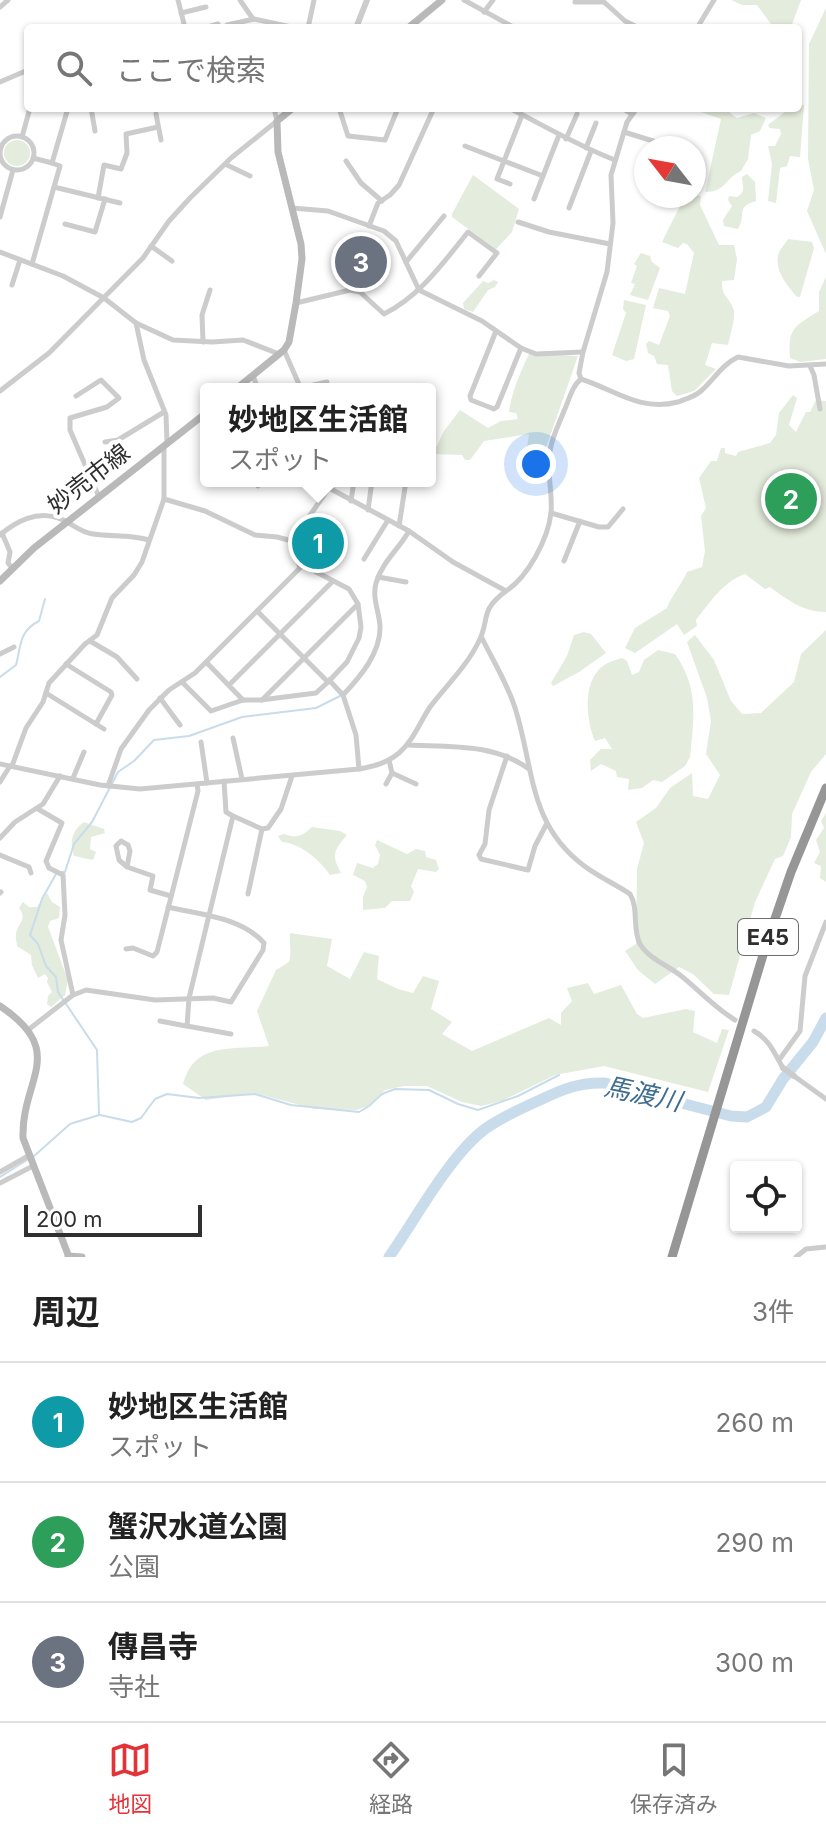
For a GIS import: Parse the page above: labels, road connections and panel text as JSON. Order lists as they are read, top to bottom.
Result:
{
  "streets": {
    "highway": ["E45"],
    "main road": ["妙売市線"]
  },
  "water": ["馬渡川"],
  "scale_bar": "200 m",
  "north": "top left",
  "page": {
    "search": "ここで検索",
    "pins": ["3", "2", "1"],
    "popup": ["妙地区生活館", "スポット"],
    "scale": "200 m",
    "heading": ["周辺", "3件"],
    "list": [
      {
        "mark": "1",
        "name": "妙地区生活館",
        "note": "スポット",
        "value": "260 m"
      },
      {
        "mark": "2",
        "name": "蟹沢水道公園",
        "note": "公園",
        "value": "290 m"
      },
      {
        "mark": "3",
        "name": "傳昌寺",
        "note": "寺社",
        "value": "300 m"
      }
    ],
    "nav": ["地図", "経路", "保存済み"]
  }
}
